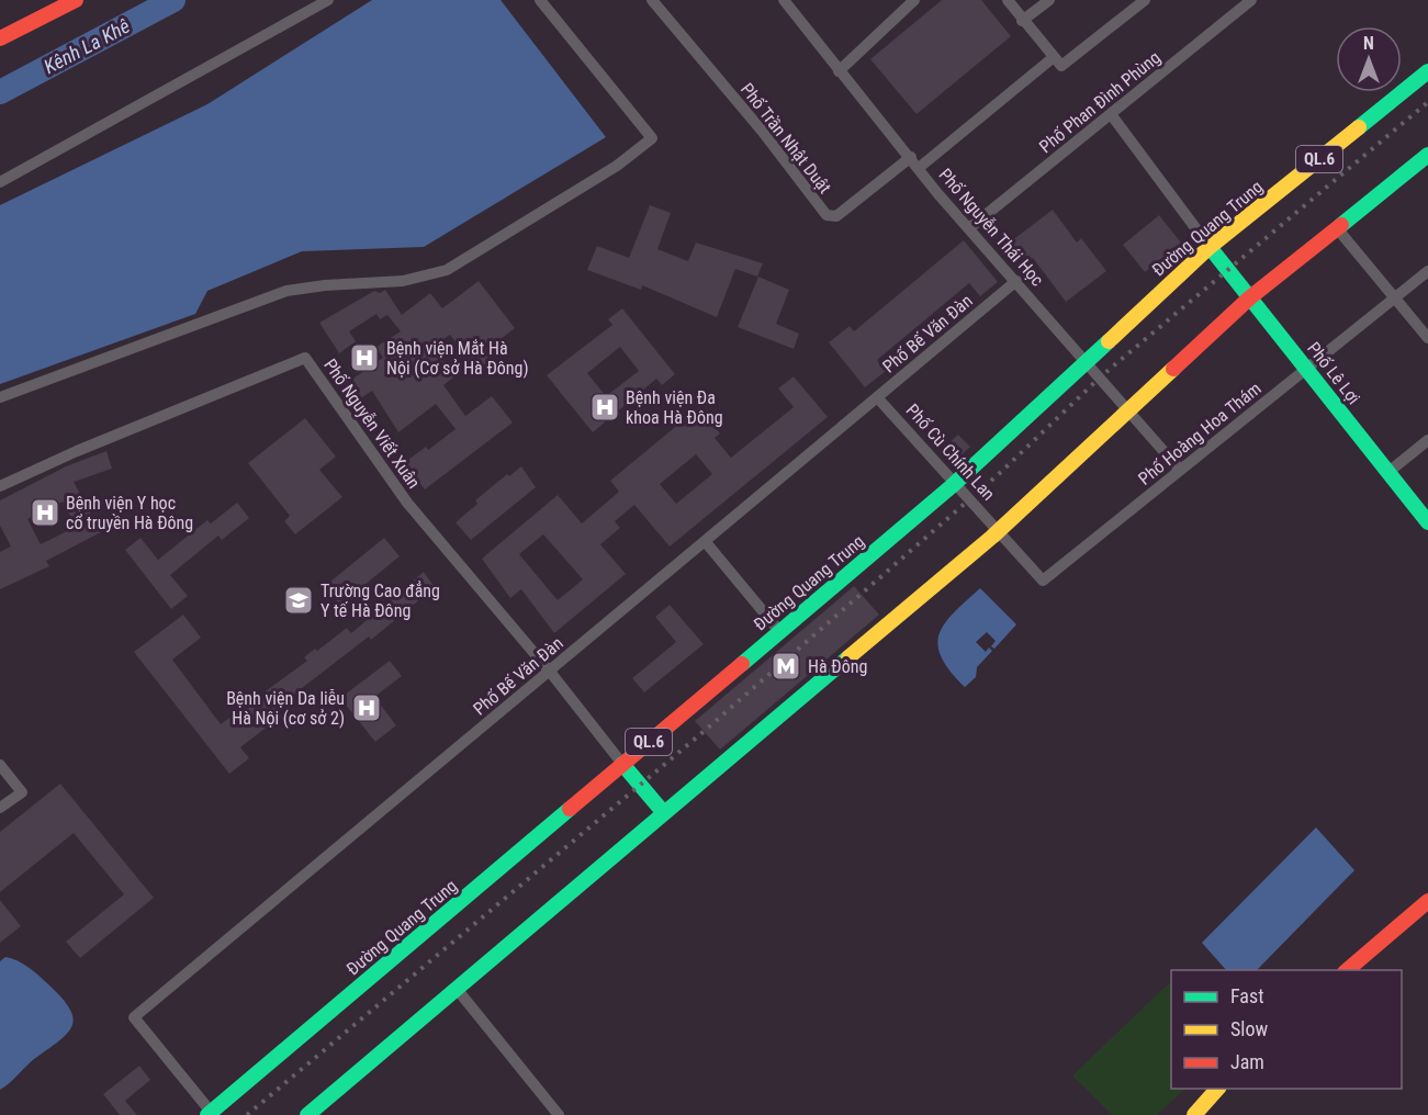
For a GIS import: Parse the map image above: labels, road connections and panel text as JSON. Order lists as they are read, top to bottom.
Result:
{
  "streets": {
    "main road": ["QL.6", "Đường Quang Trung", "Phố Lê Lợi"],
    "street": [
      "Phố Phan Đình Phùng",
      "Phố Trần Nhật Duật",
      "Phố Nguyễn Thái Học",
      "Phố Bế Văn Đàn",
      "Phố Nguyễn Viết Xuân",
      "Phố Hoàng Hoa Thám",
      "Phố Cù Chính Lan"
    ]
  },
  "crossings": [
    ["Phố Phan Đình Phùng", "Phố Nguyễn Thái Học"],
    ["Phố Trần Nhật Duật", "Phố Nguyễn Thái Học"],
    ["Phố Nguyễn Thái Học", "Đường Quang Trung"],
    ["Phố Nguyễn Thái Học", "Phố Bế Văn Đàn"],
    ["Phố Nguyễn Thái Học", "Phố Hoàng Hoa Thám"],
    ["Đường Quang Trung", "Phố Bế Văn Đàn"],
    ["Đường Quang Trung", "Phố Lê Lợi"],
    ["Đường Quang Trung", "Phố Nguyễn Viết Xuân"],
    ["Đường Quang Trung", "Phố Cù Chính Lan"],
    ["Phố Bế Văn Đàn", "Phố Nguyễn Viết Xuân"],
    ["Phố Bế Văn Đàn", "Phố Cù Chính Lan"],
    ["Phố Lê Lợi", "Phố Hoàng Hoa Thám"],
    ["Phố Hoàng Hoa Thám", "Phố Cù Chính Lan"]
  ],
  "water": ["Kênh La Khê"],
  "places": {
    "hospital": [
      "Bệnh viện Mắt Hà Nội (Cơ sở Hà Đông)",
      "Bệnh viện Đa khoa Hà Đông",
      "Bệnh viện Y học cổ truyền Hà Đông",
      "Bệnh viện Da liễu Hà Nội (cơ sở 2)"
    ],
    "school or university": ["Trường Cao đẳng Y tế Hà Đông"],
    "metro station": ["Hà Đông"]
  },
  "legend": ["Fast", "Slow", "Jam"],
  "north": "top"
}
